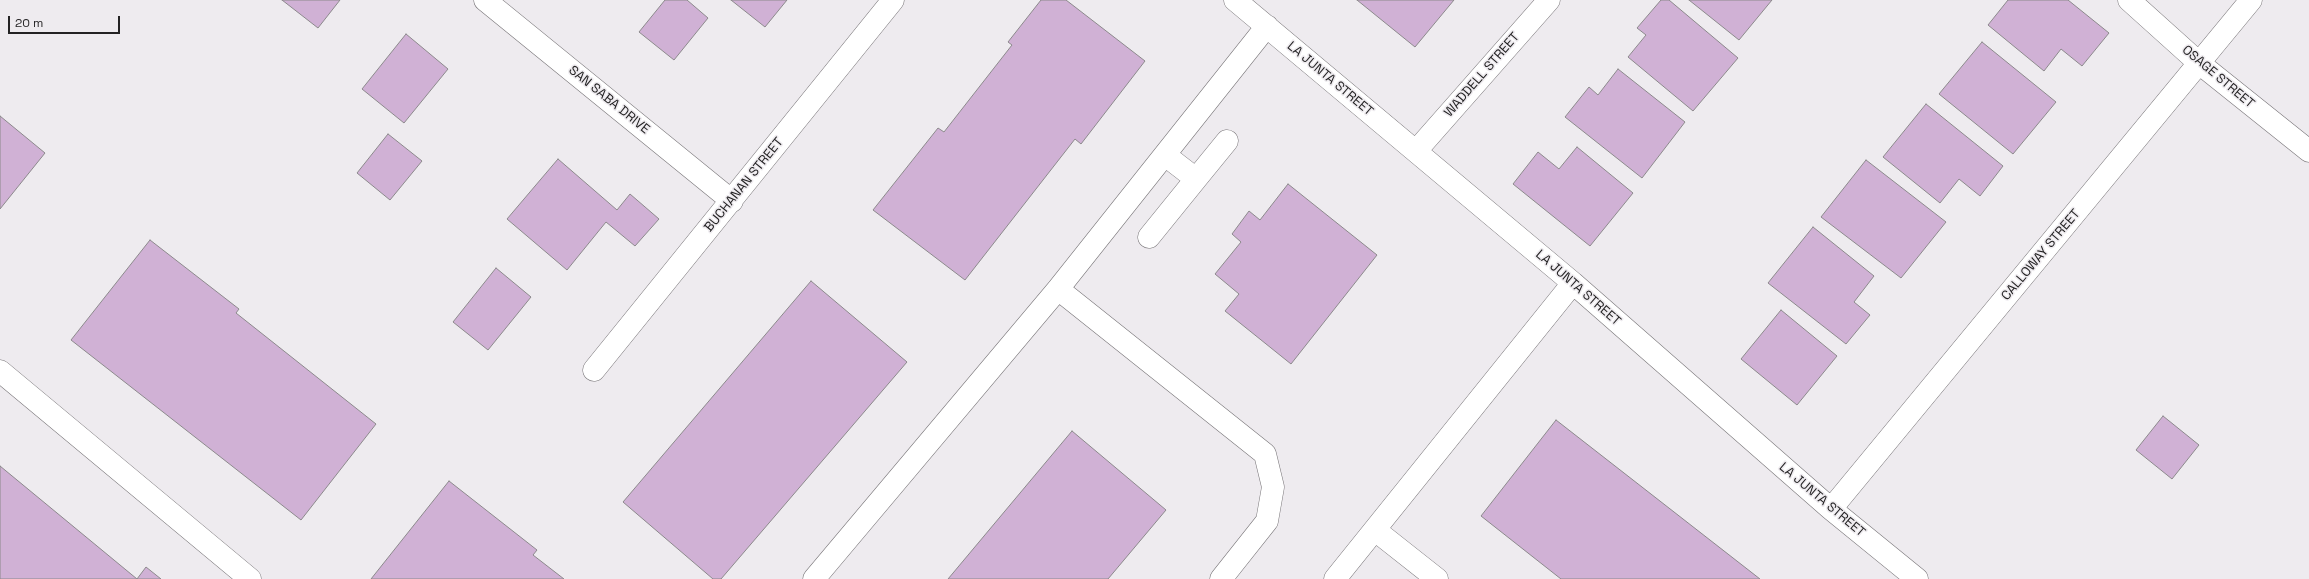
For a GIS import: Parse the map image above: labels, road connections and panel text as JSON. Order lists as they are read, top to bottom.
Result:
{
  "streets": {
    "street": [
      "WADDELL STREET",
      "OSAGE STREET",
      "LA JUNTA STREET",
      "SAN SABA DRIVE",
      "BUCHANAN STREET",
      "CALLOWAY STREET"
    ]
  },
  "crossings": [
    ["WADDELL STREET", "LA JUNTA STREET"],
    ["OSAGE STREET", "CALLOWAY STREET"],
    ["LA JUNTA STREET", "CALLOWAY STREET"],
    ["SAN SABA DRIVE", "BUCHANAN STREET"]
  ],
  "scale_bar": "20 m"
}
